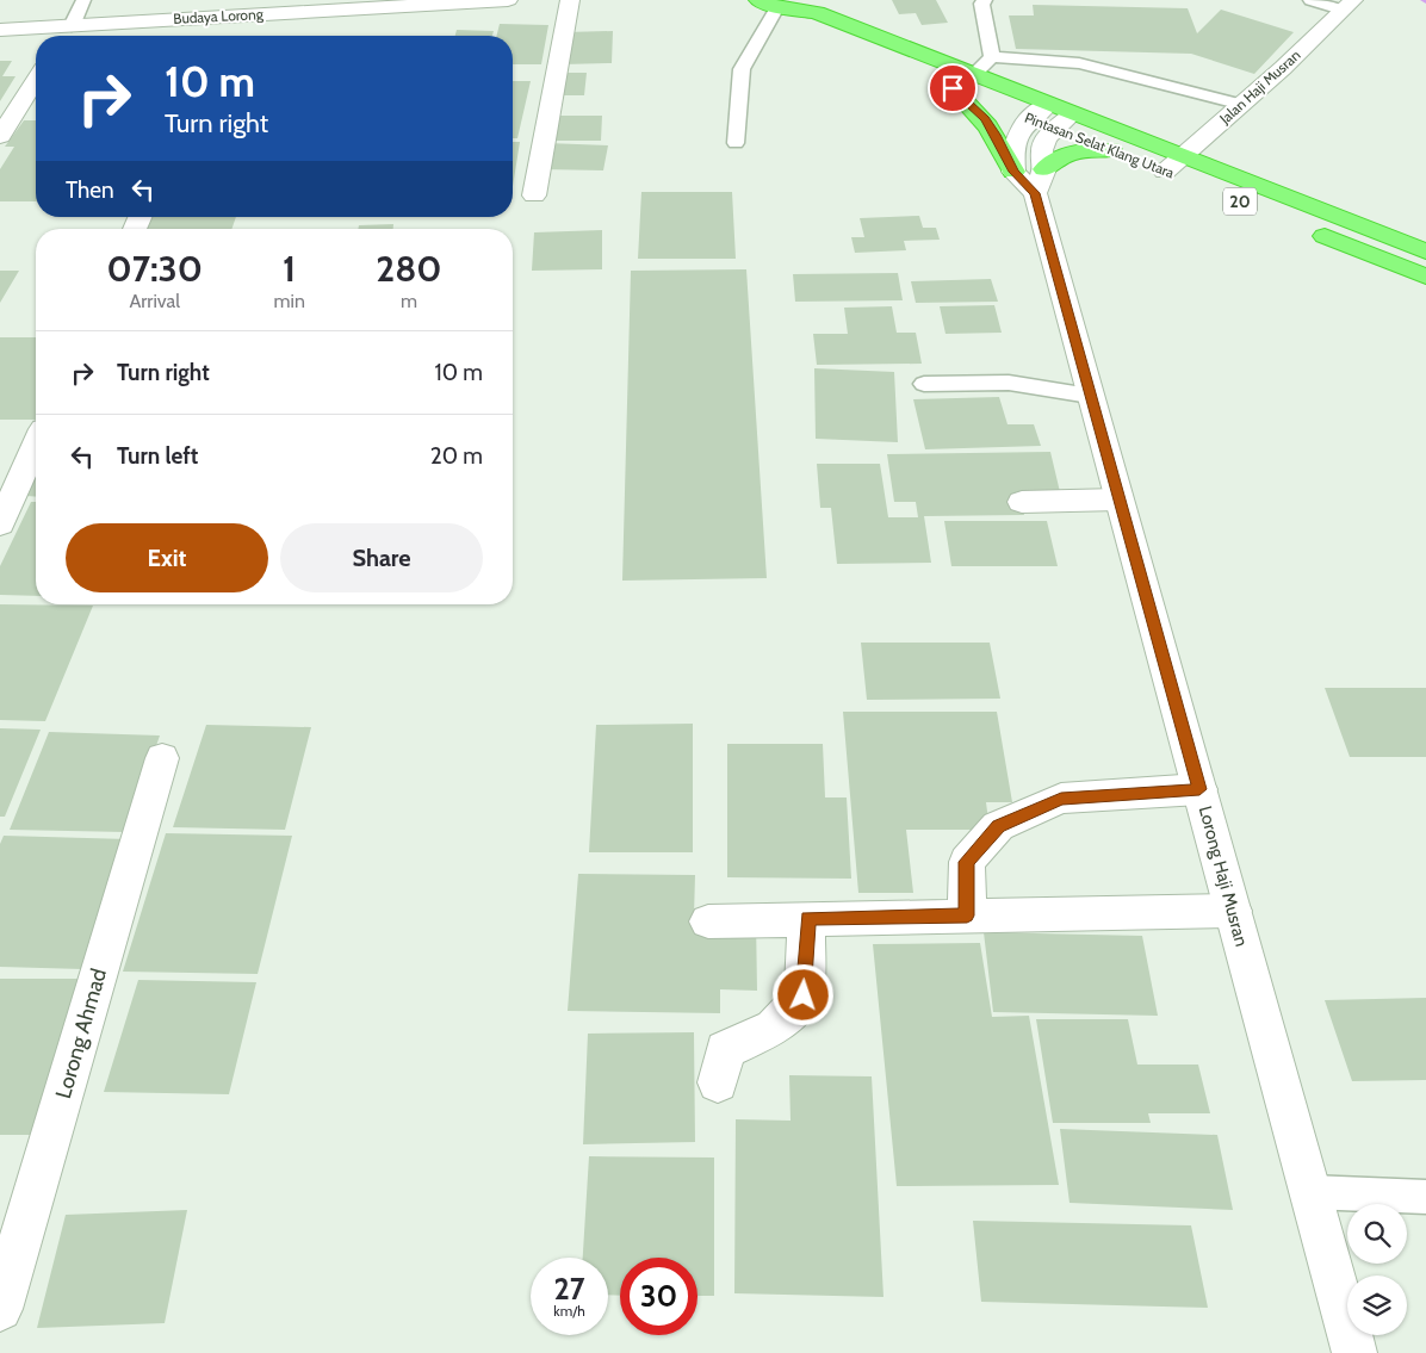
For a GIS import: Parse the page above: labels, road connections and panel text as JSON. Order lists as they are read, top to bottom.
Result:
{
  "streets": {
    "highway": ["Pintasan Selat Klang Utara", "20"],
    "street": [
      "Budaya Lorong",
      "Jalan Haji Musran",
      "Lorong Haji Musran",
      "Lorong Ahmad"
    ]
  },
  "crossings": [
    ["Jalan Haji Musran", "Pintasan Selat Klang Utara"],
    ["Pintasan Selat Klang Utara", "Lorong Haji Musran"]
  ],
  "page": {
    "turn": ["10 m", "Turn right"],
    "then": "Then",
    "eta": [
      "07:30",
      "Arrival",
      "1",
      "min",
      "280",
      "m"
    ],
    "list": [
      {
        "name": "Turn right",
        "value": "10 m"
      },
      {
        "name": "Turn left",
        "value": "20 m"
      }
    ],
    "buttons": ["Exit", "Share"],
    "speed": "27 km/h",
    "limit": "30"
  }
}
